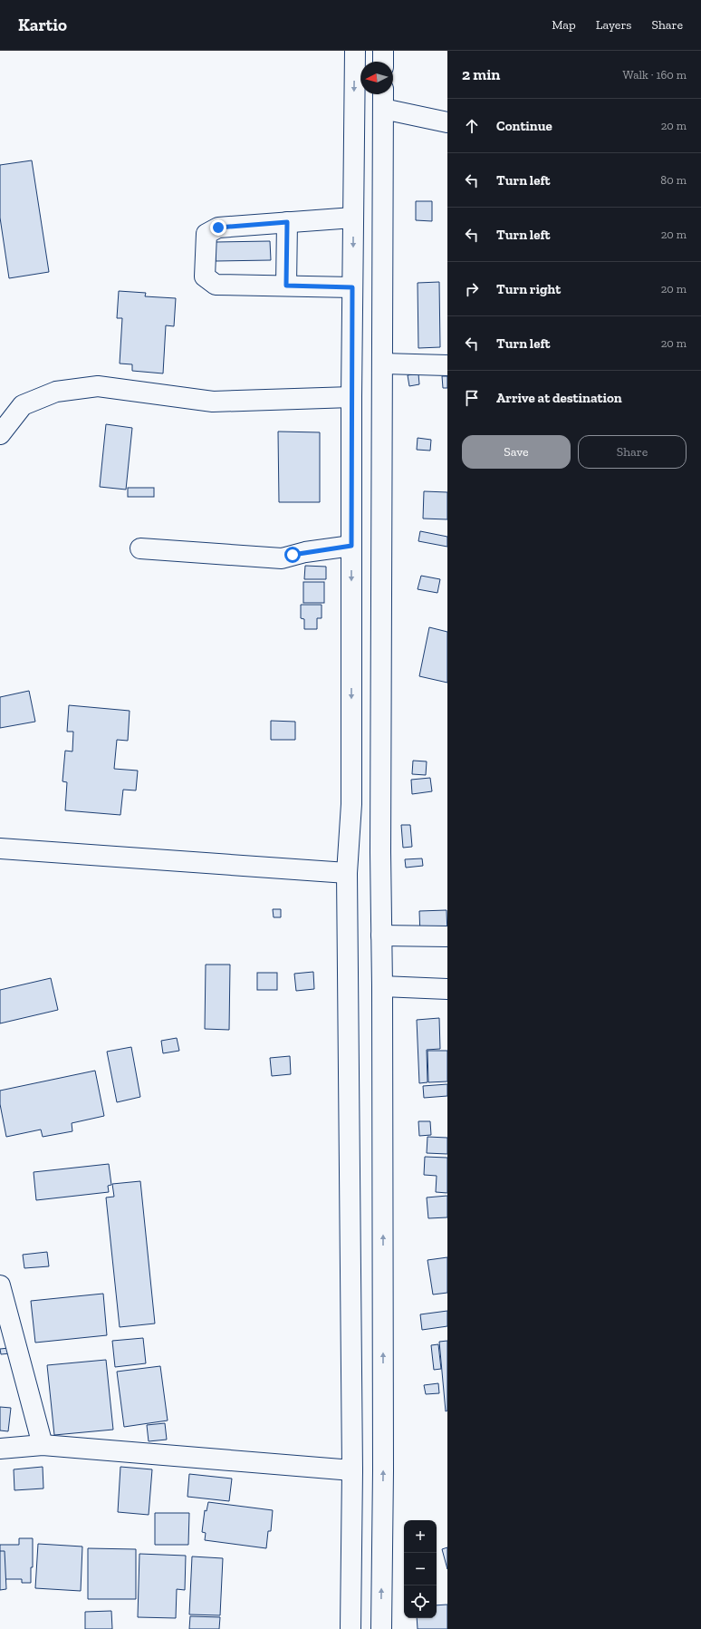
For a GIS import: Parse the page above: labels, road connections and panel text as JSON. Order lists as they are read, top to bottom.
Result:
{
  "north": "left",
  "page": {
    "header": "Kartio",
    "nav": ["Map", "Layers", "Share"],
    "heading": ["2 min", "Walk · 160 m"],
    "list": [
      ["Continue", "20 m"],
      ["Turn left", "80 m"],
      ["Turn left", "20 m"],
      ["Turn right", "20 m"],
      ["Turn left", "20 m"],
      "Arrive at destination"
    ],
    "buttons": ["Save", "Share"],
    "map_buttons": ["+", "−"]
  }
}
